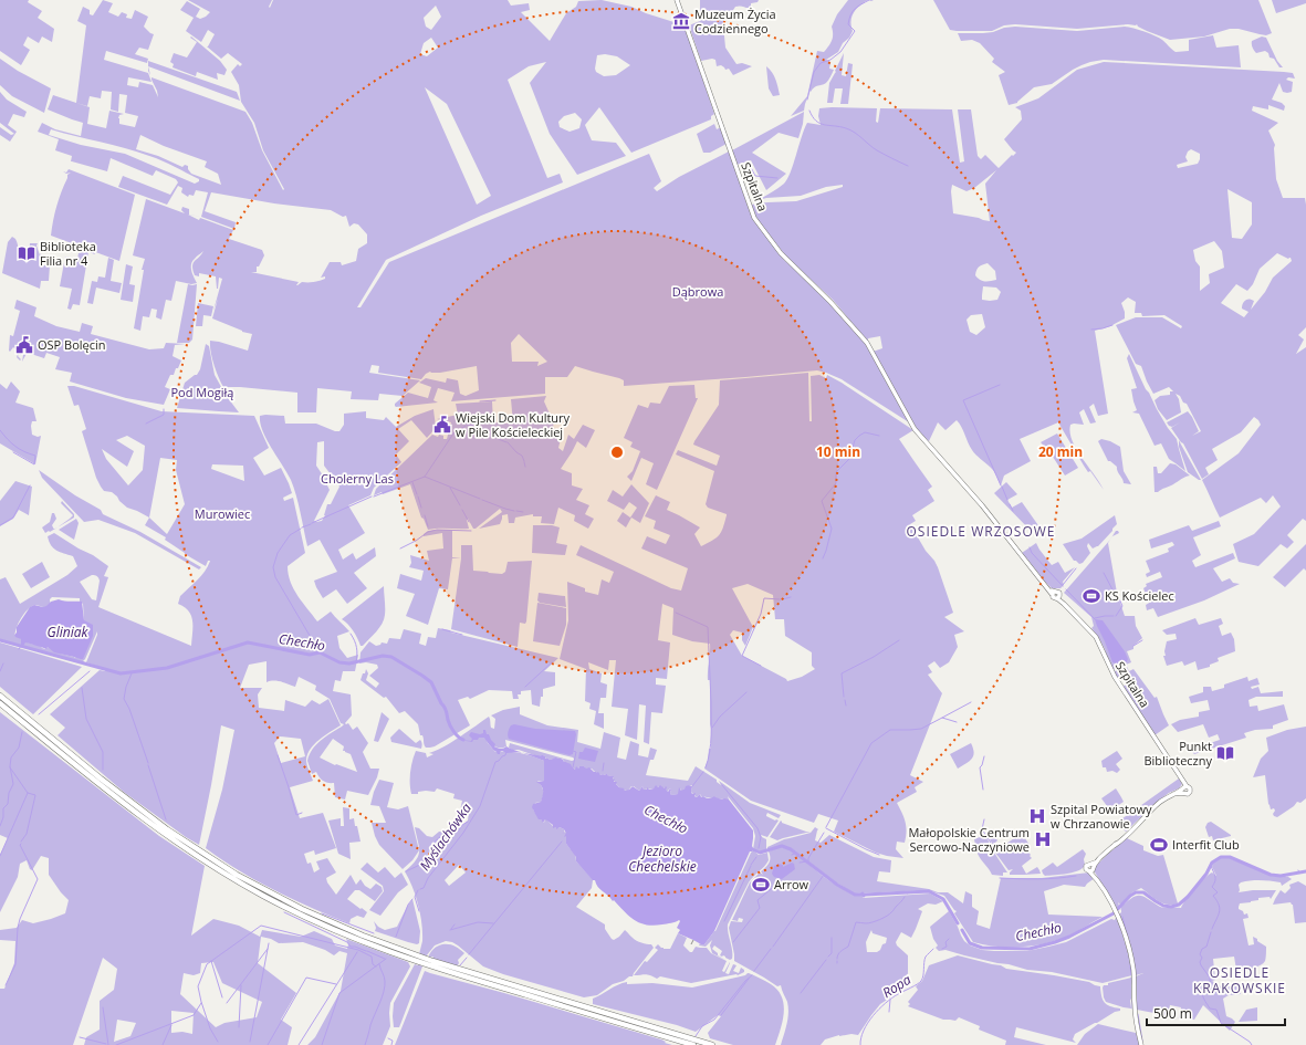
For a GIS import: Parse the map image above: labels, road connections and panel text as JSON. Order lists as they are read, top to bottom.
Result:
{
  "streets": {
    "main road": ["Szpitalna"]
  },
  "districts": ["OSIEDLE WRZOSOWE", "OSIEDLE KRAKOWSKIE"],
  "water": [
    "Gliniak",
    "Chechło",
    "Myślachówka",
    "Jezioro Chechelskie",
    "Ropa"
  ],
  "parks": [
    "Dąbrowa",
    "Pod Mogiłą",
    "Cholerny Las",
    "Murowiec"
  ],
  "places": {
    "museum": ["Muzeum Życia Codziennego"],
    "library": ["Biblioteka Filia nr 4", "Punkt Biblioteczny"],
    "public building": ["OSP Bolęcin", "Wiejski Dom Kultury w Pile Kościeleckiej"],
    "sports": ["KS Kościelec", "Interfit Club", "Arrow"],
    "hospital": ["Szpital Powiatowy w Chrzanowie", "Małopolskie Centrum Sercowo-Naczyniowe"]
  },
  "scale_bar": "500 m",
  "rings": ["10 min", "20 min"]
}
